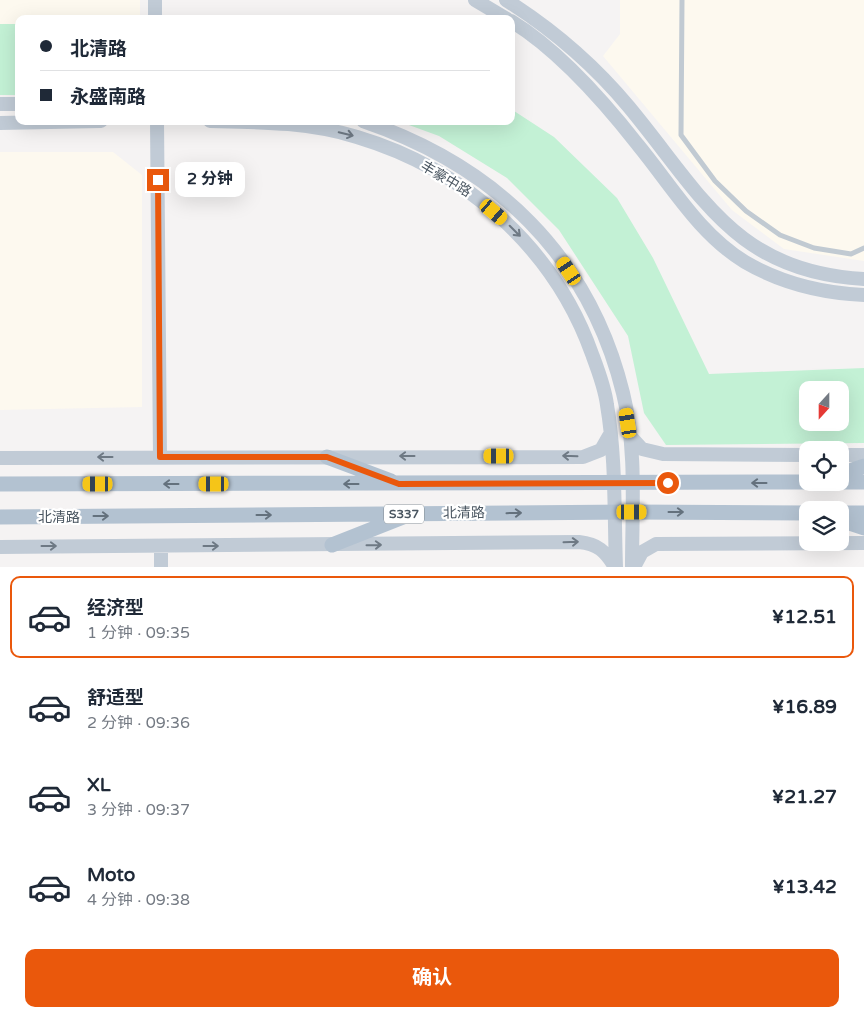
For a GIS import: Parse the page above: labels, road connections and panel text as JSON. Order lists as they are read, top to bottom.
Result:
{
  "streets": {
    "main road": ["北清路", "S337"],
    "street": ["丰豪中路"]
  },
  "crossings": [
    ["丰豪中路", "北清路"]
  ],
  "north": "bottom",
  "page": {
    "banner": ["北清路", "永盛南路"],
    "bubble": "2 分钟",
    "list": [
      {
        "name": "经济型",
        "note": "1 分钟 · 09:35",
        "value": "¥12.51"
      },
      {
        "name": "舒适型",
        "note": "2 分钟 · 09:36",
        "value": "¥16.89"
      },
      {
        "name": "XL",
        "note": "3 分钟 · 09:37",
        "value": "¥21.27"
      },
      {
        "name": "Moto",
        "note": "4 分钟 · 09:38",
        "value": "¥13.42"
      }
    ],
    "buttons": "确认"
  }
}
